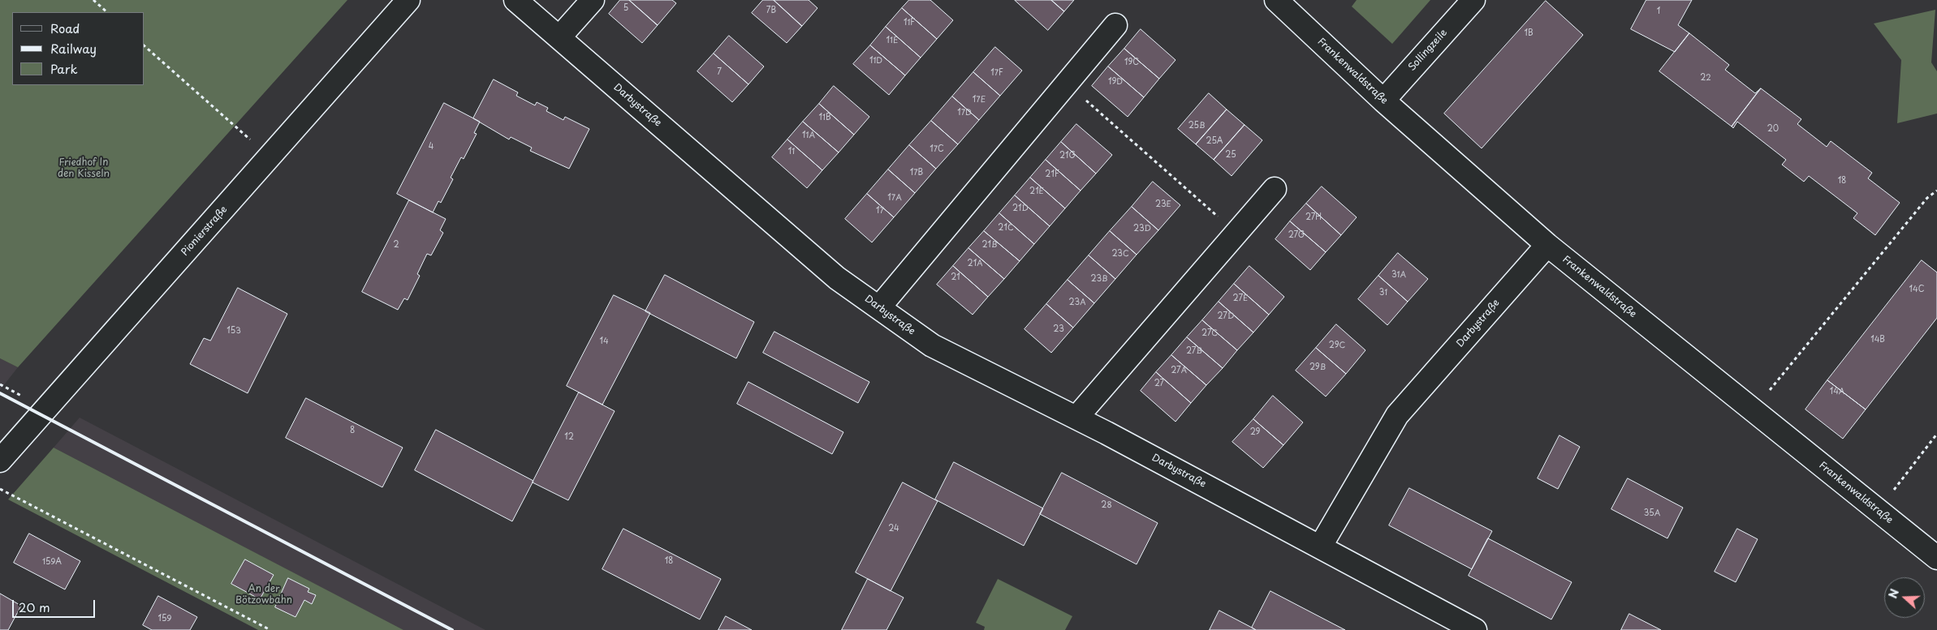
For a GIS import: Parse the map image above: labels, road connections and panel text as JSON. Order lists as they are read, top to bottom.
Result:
{
  "streets": {
    "street": [
      "Sollingzeile",
      "Frankenwaldstraße",
      "Darbystraße",
      "Pionierstraße"
    ]
  },
  "crossings": [
    ["Sollingzeile", "Frankenwaldstraße"],
    ["Frankenwaldstraße", "Darbystraße"]
  ],
  "parks": ["Friedhof In den Kisseln", "An der Bötzowbahn"],
  "house_numbers": [
    "5",
    "7B",
    "1",
    "11F",
    "1B",
    "11E",
    "11D",
    "19C",
    "7",
    "17F",
    "22",
    "19D",
    "17E",
    "17D",
    "11B",
    "25B",
    "20",
    "11A",
    "25A",
    "4",
    "17C",
    "11",
    "25",
    "21G",
    "17B",
    "21F",
    "18",
    "21E",
    "17A",
    "23E",
    "21D",
    "17",
    "27H",
    "21C",
    "23D",
    "27G",
    "2",
    "21B",
    "23C",
    "21A",
    "31A",
    "21",
    "23B",
    "14C",
    "31",
    "27E",
    "23A",
    "27D",
    "23",
    "153",
    "27C",
    "14B",
    "14",
    "29C",
    "27B",
    "29B",
    "27A",
    "27",
    "14A",
    "8",
    "29",
    "12",
    "28",
    "35A",
    "24",
    "18",
    "159A",
    "159"
  ],
  "legend": ["Road", "Railway", "Park"],
  "scale_bar": "20 m",
  "north": "left"
}
